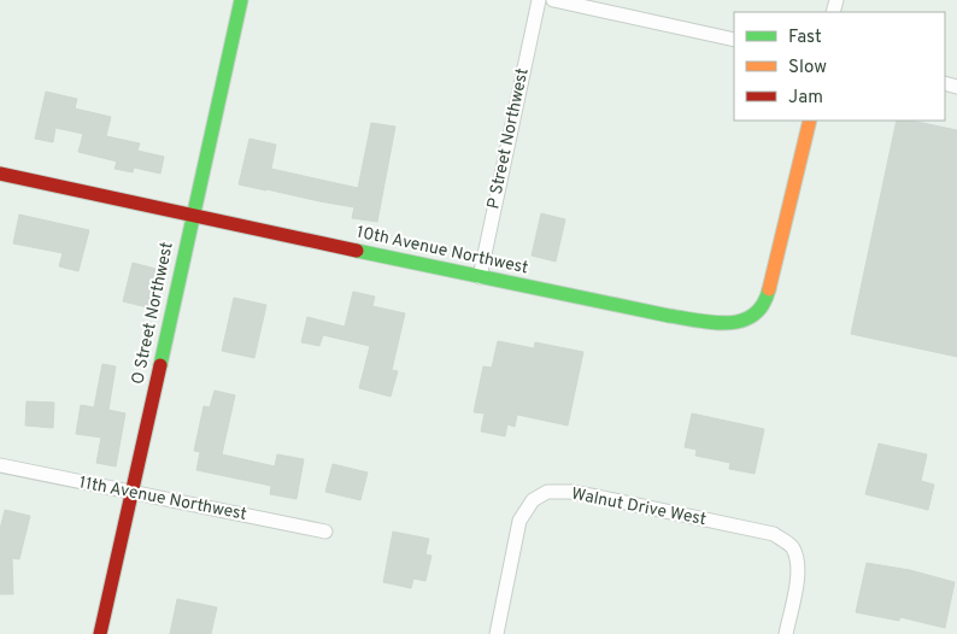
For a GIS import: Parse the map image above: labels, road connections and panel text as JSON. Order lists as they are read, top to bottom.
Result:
{
  "streets": {
    "street": [
      "P Street Northwest",
      "10th Avenue Northwest",
      "O Street Northwest",
      "11th Avenue Northwest",
      "Walnut Drive West"
    ]
  },
  "crossings": [
    ["P Street Northwest", "10th Avenue Northwest"],
    ["10th Avenue Northwest", "O Street Northwest"],
    ["O Street Northwest", "11th Avenue Northwest"]
  ],
  "legend": ["Fast", "Slow", "Jam"]
}
